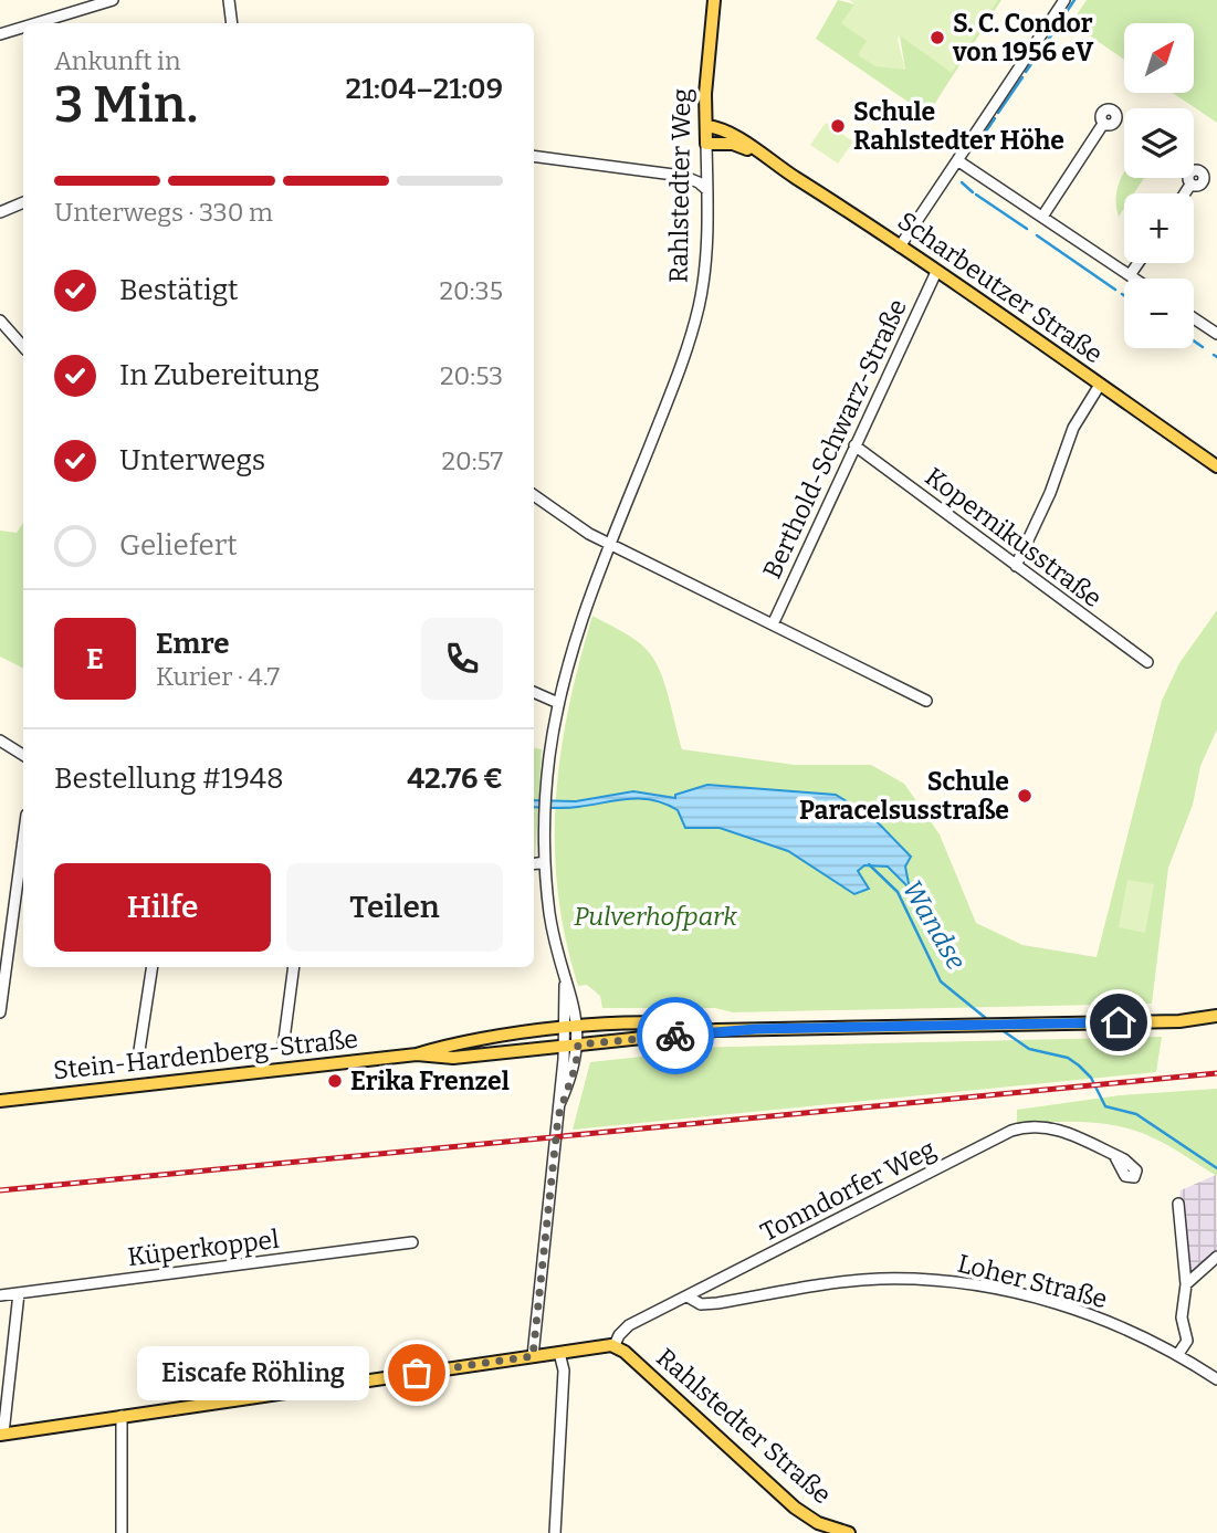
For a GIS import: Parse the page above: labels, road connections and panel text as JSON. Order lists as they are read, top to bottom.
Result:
{
  "streets": {
    "main road": [
      "Rahlstedter Weg",
      "Scharbeutzer Straße",
      "Stein-Hardenberg-Straße",
      "Rahlstedter Straße"
    ],
    "street": [
      "Berthold-Schwarz-Straße",
      "Kopernikusstraße",
      "Tonndorfer Weg",
      "Küperkoppel",
      "Loher Straße"
    ]
  },
  "crossings": [
    ["Rahlstedter Weg", "Scharbeutzer Straße"],
    ["Scharbeutzer Straße", "Berthold-Schwarz-Straße"],
    ["Berthold-Schwarz-Straße", "Kopernikusstraße"],
    ["Tonndorfer Weg", "Loher Straße"],
    ["Tonndorfer Weg", "Rahlstedter Straße"]
  ],
  "water": ["Wandse"],
  "parks": ["Pulverhofpark"],
  "places": [
    "S. C. Condor von 1956 eV",
    "Schule Rahlstedter Höhe",
    "Schule Paracelsusstraße",
    "Erika Frenzel",
    "Eiscafe Röhling"
  ],
  "north": "top right",
  "page": {
    "map_buttons": ["+", "−"],
    "heading": ["3 Min.", "Ankunft in", "21:04–21:09"],
    "panel": [
      "Emre",
      "Kurier · 4.7",
      "Bestellung #1948",
      "42.76 €"
    ],
    "bar": "Unterwegs · 330 m",
    "list": [
      ["Bestätigt", "20:35"],
      ["In Zubereitung", "20:53"],
      ["Unterwegs", "20:57"],
      "Geliefert"
    ],
    "round": "E",
    "buttons": ["Hilfe", "Teilen"],
    "bubble": "Eiscafe Röhling"
  }
}
